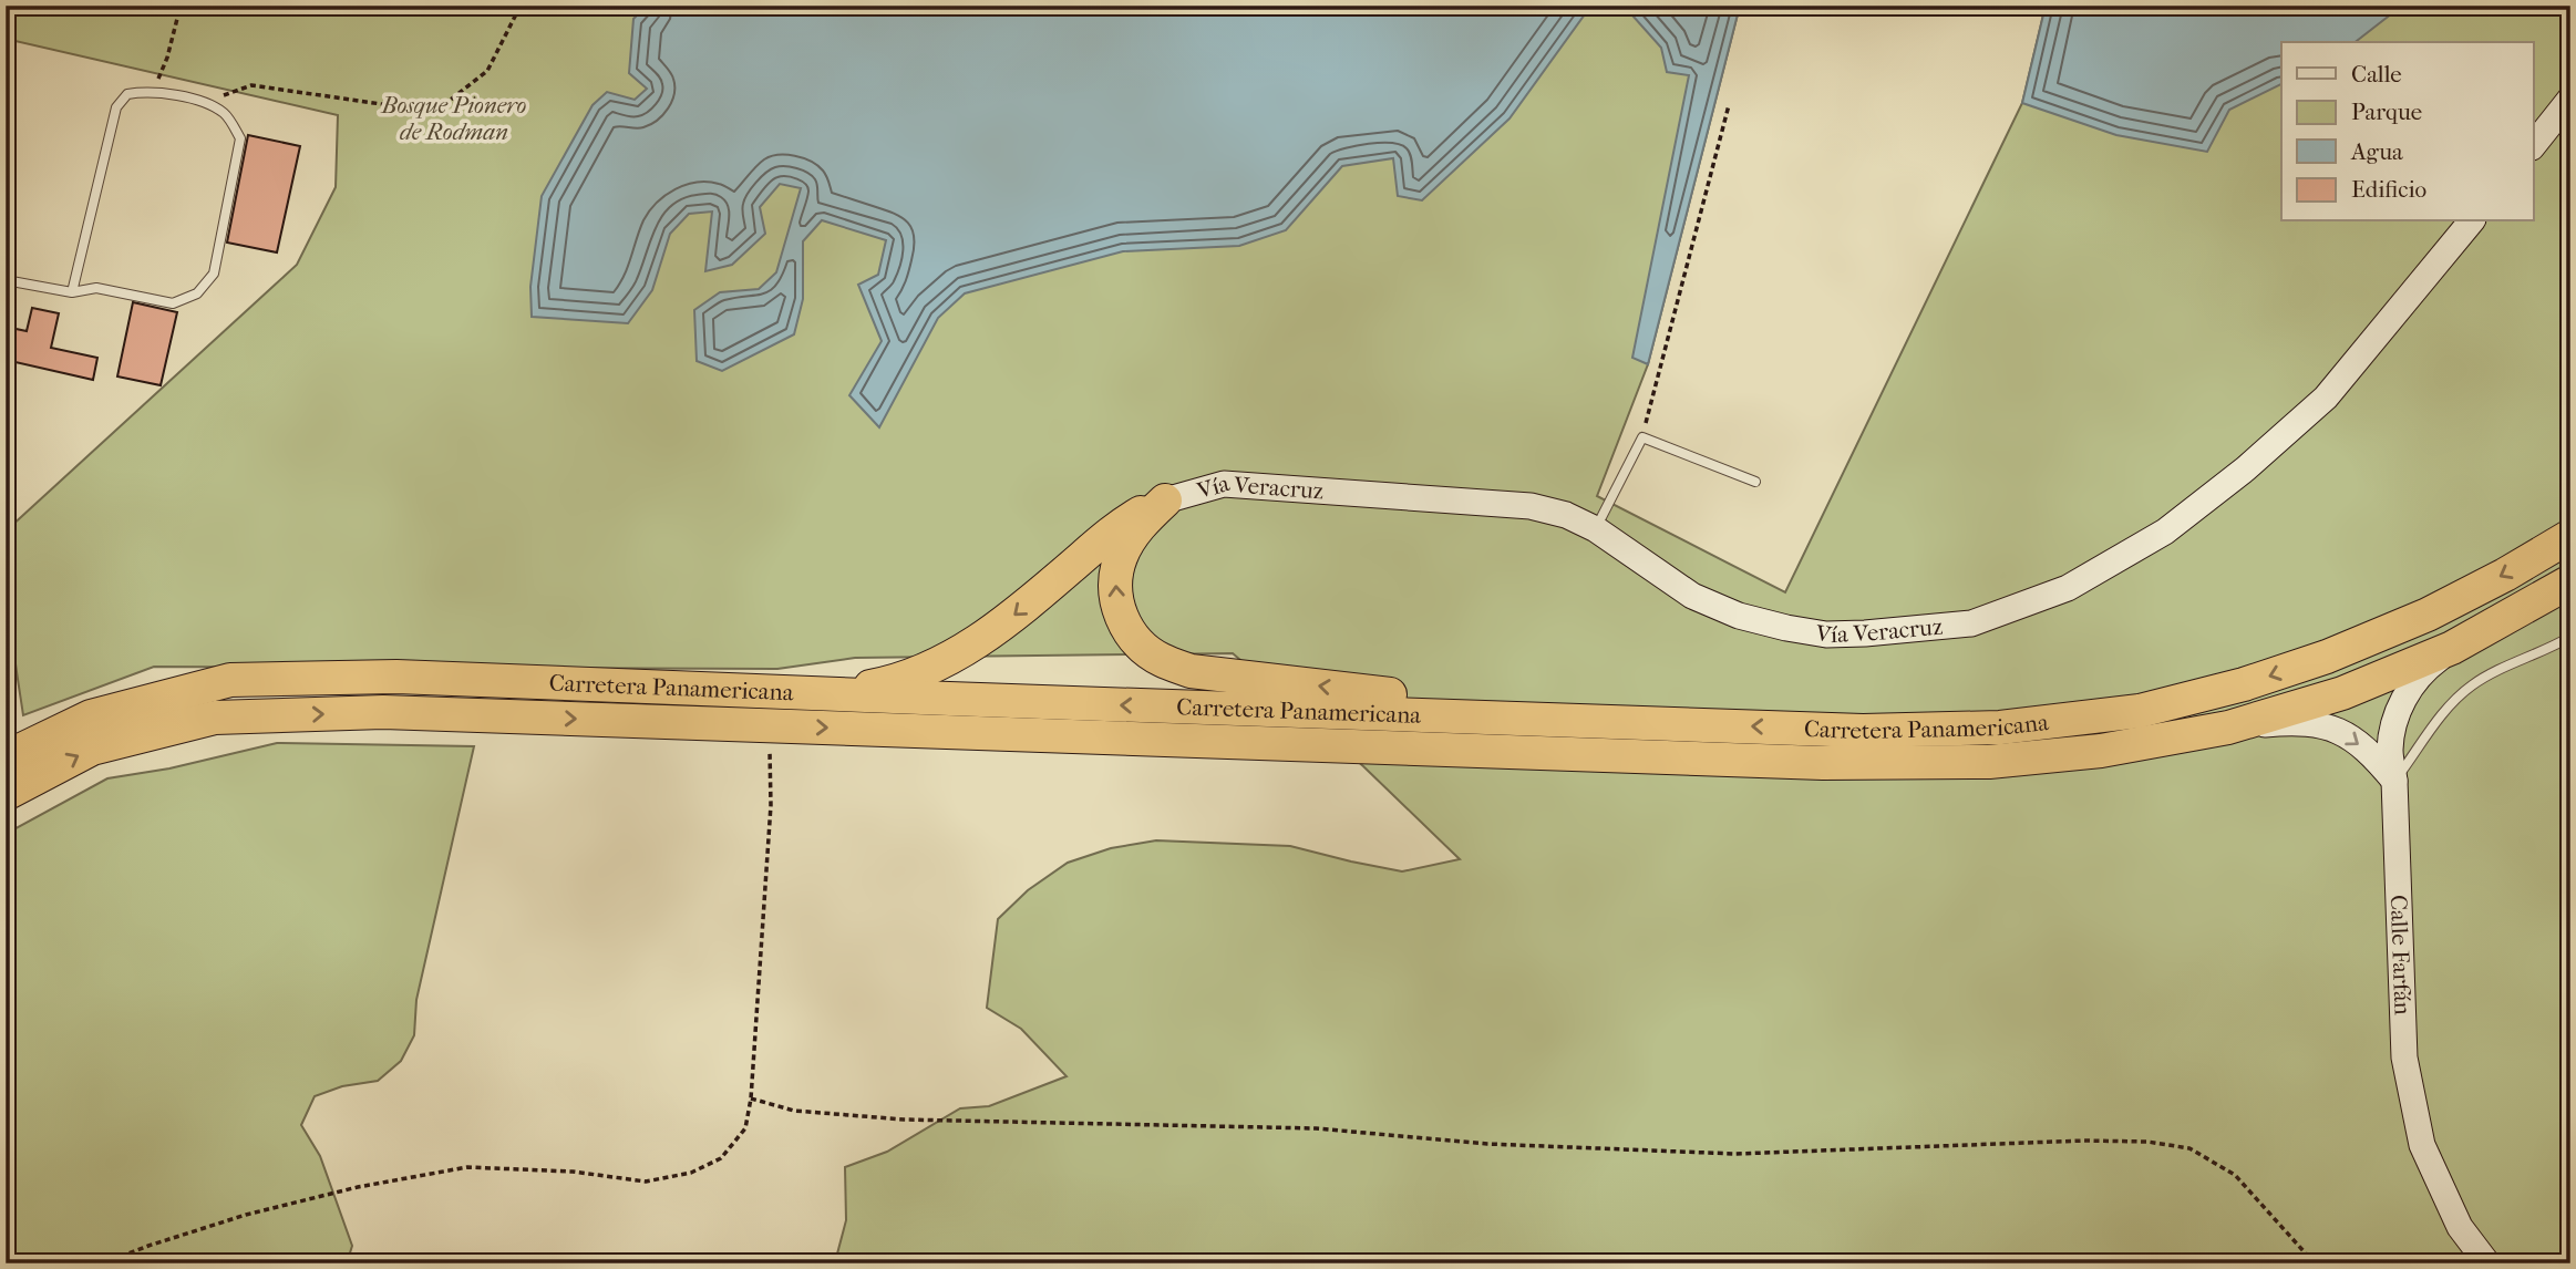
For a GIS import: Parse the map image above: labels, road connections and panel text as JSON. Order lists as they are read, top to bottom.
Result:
{
  "streets": {
    "highway": ["Carretera Panamericana"],
    "street": ["Vía Veracruz", "Calle Farfán"]
  },
  "crossings": [
    ["Carretera Panamericana", "Calle Farfán"]
  ],
  "parks": ["Bosque Pionero de Rodman"],
  "legend": [
    "Calle",
    "Parque",
    "Agua",
    "Edificio"
  ]
}
